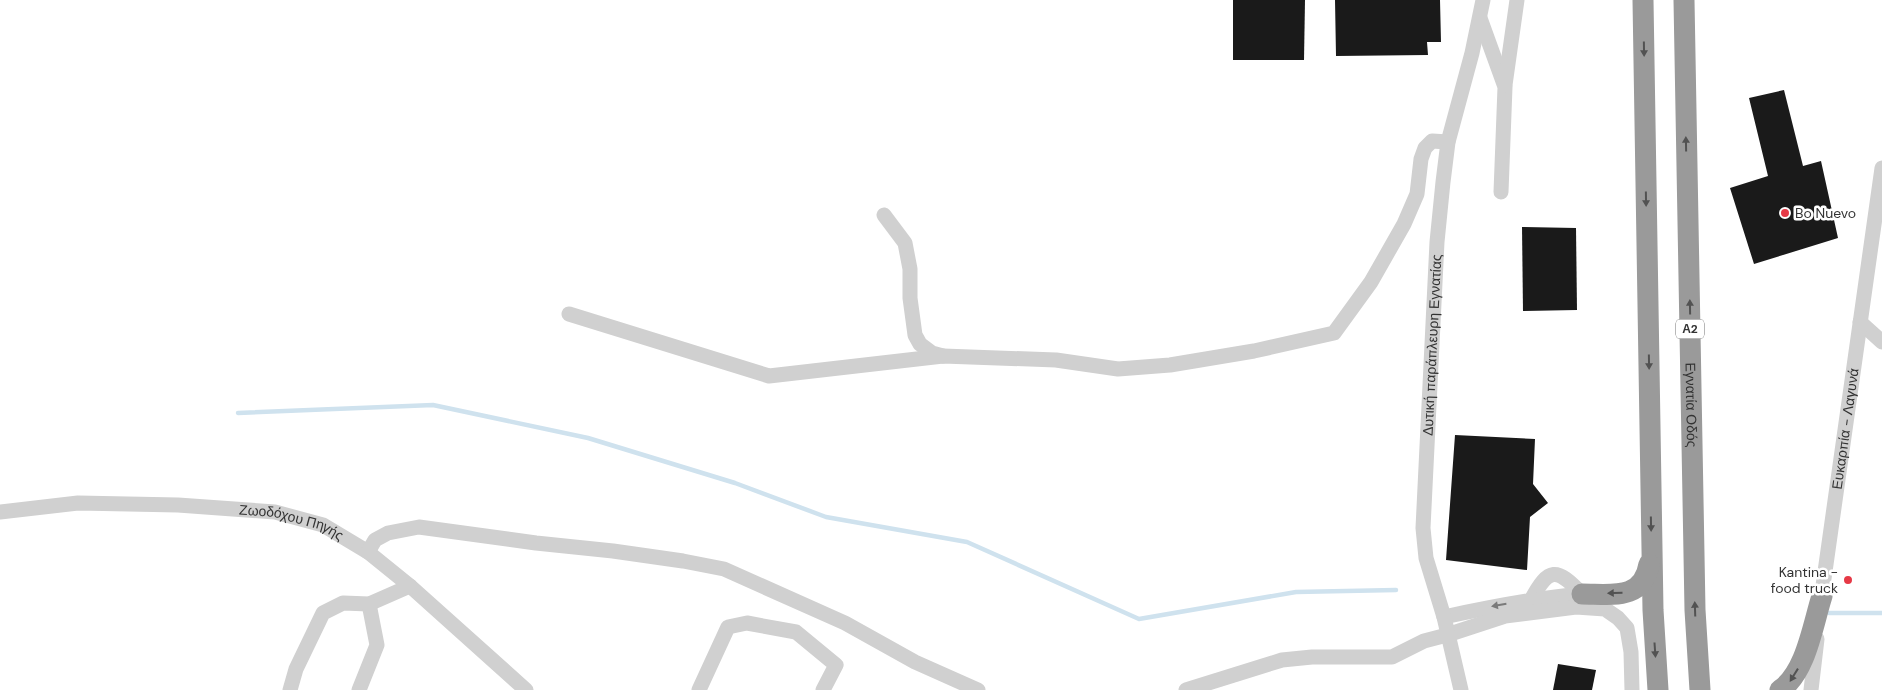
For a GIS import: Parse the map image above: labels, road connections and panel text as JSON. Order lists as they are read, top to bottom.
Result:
{
  "streets": {
    "highway": ["Α2", "Εγνατία Οδός"],
    "street": ["Δυτική παράπλευρη Εγνατίας", "Ευκαρπία - Λαγυνά", "Ζωοδόχου Πηγής"]
  },
  "places": ["Bo Nuevo", "Kantina - food truck"]
}
